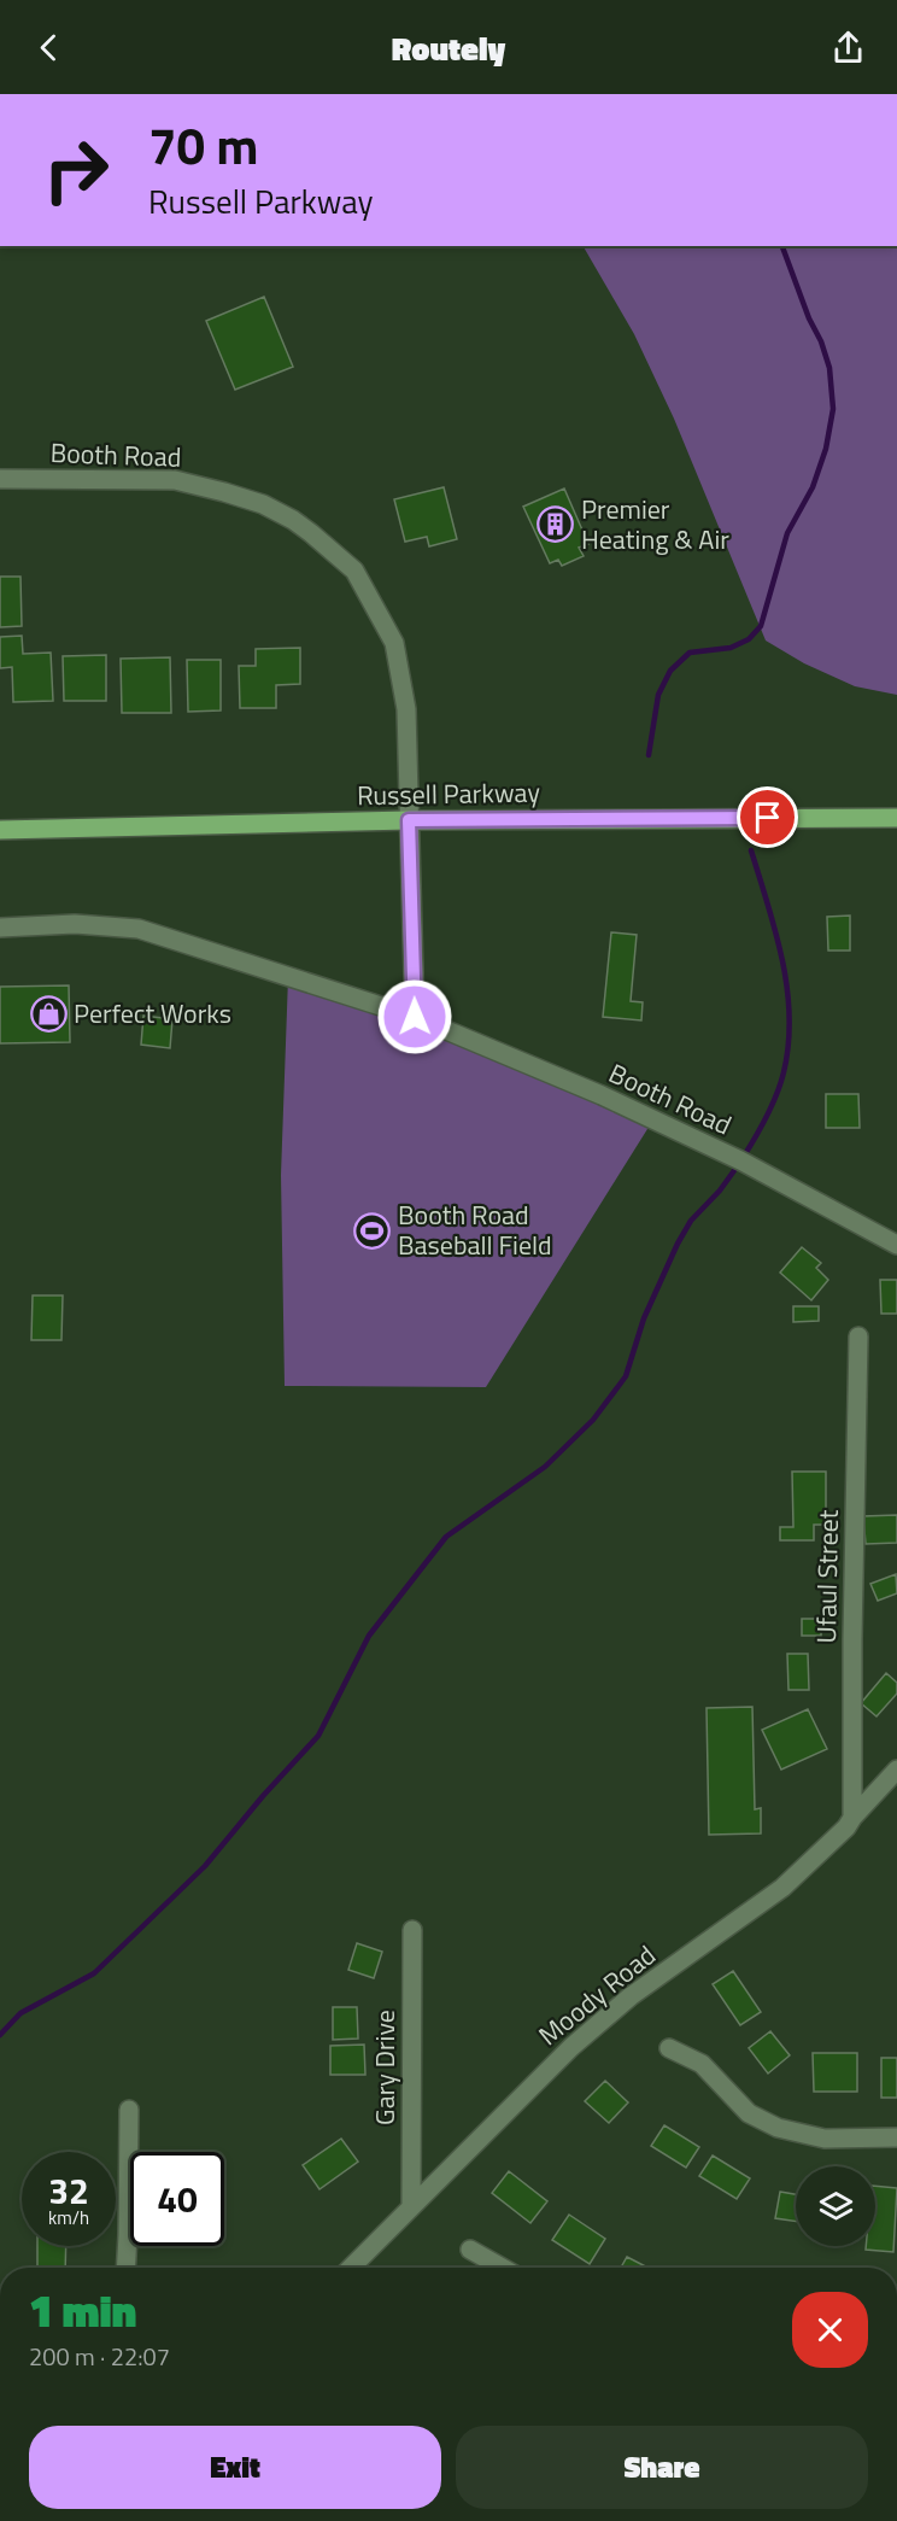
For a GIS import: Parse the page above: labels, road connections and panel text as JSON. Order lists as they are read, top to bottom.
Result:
{
  "streets": {
    "main road": ["Russell Parkway"],
    "street": [
      "Booth Road",
      "Ufaul Street",
      "Moody Road",
      "Gary Drive"
    ]
  },
  "crossings": [
    ["Booth Road", "Russell Parkway"],
    ["Ufaul Street", "Moody Road"],
    ["Moody Road", "Gary Drive"]
  ],
  "places": {
    "building": ["Premier Heating & Air"],
    "shop": ["Perfect Works"],
    "sports": ["Booth Road Baseball Field"]
  },
  "page": {
    "header": "Routely",
    "turn": ["70 m", "Russell Parkway"],
    "speed": "32 km/h",
    "limit": "40",
    "heading": ["1 min", "200 m · 22:07"],
    "buttons": ["Exit", "Share"]
  }
}
